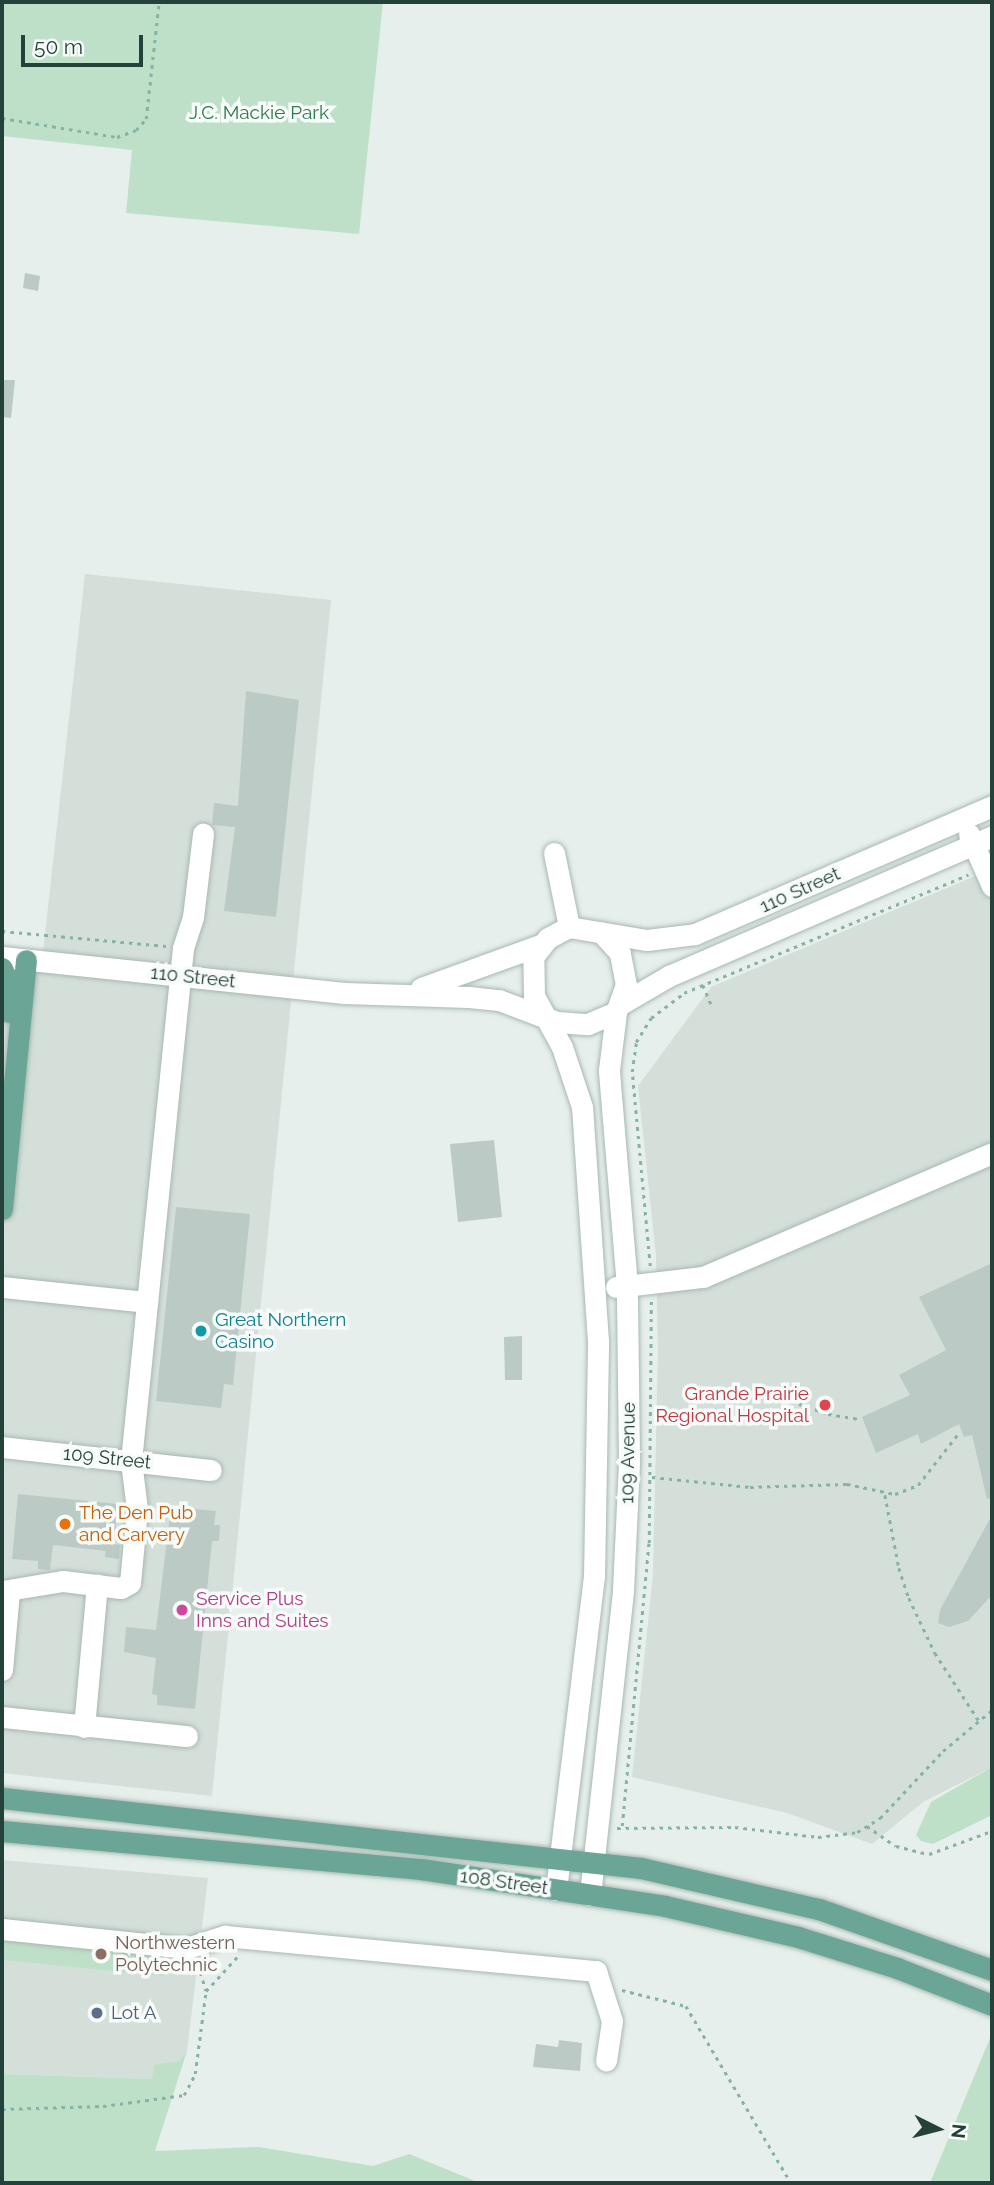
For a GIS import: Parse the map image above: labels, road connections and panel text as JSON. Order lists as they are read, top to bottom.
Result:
{
  "streets": {
    "main road": ["108 Street"],
    "street": ["110 Street", "109 Avenue", "109 Street"]
  },
  "crossings": [
    ["110 Street", "109 Avenue"],
    ["109 Avenue", "108 Street"]
  ],
  "parks": ["J.C. Mackie Park"],
  "places": [
    "Great Northern Casino",
    "Grande Prairie Regional Hospital",
    "The Den Pub and Carvery",
    "Service Plus Inns and Suites",
    "Northwestern Polytechnic",
    "Lot A"
  ],
  "scale_bar": "50 m",
  "north": "right"
}
